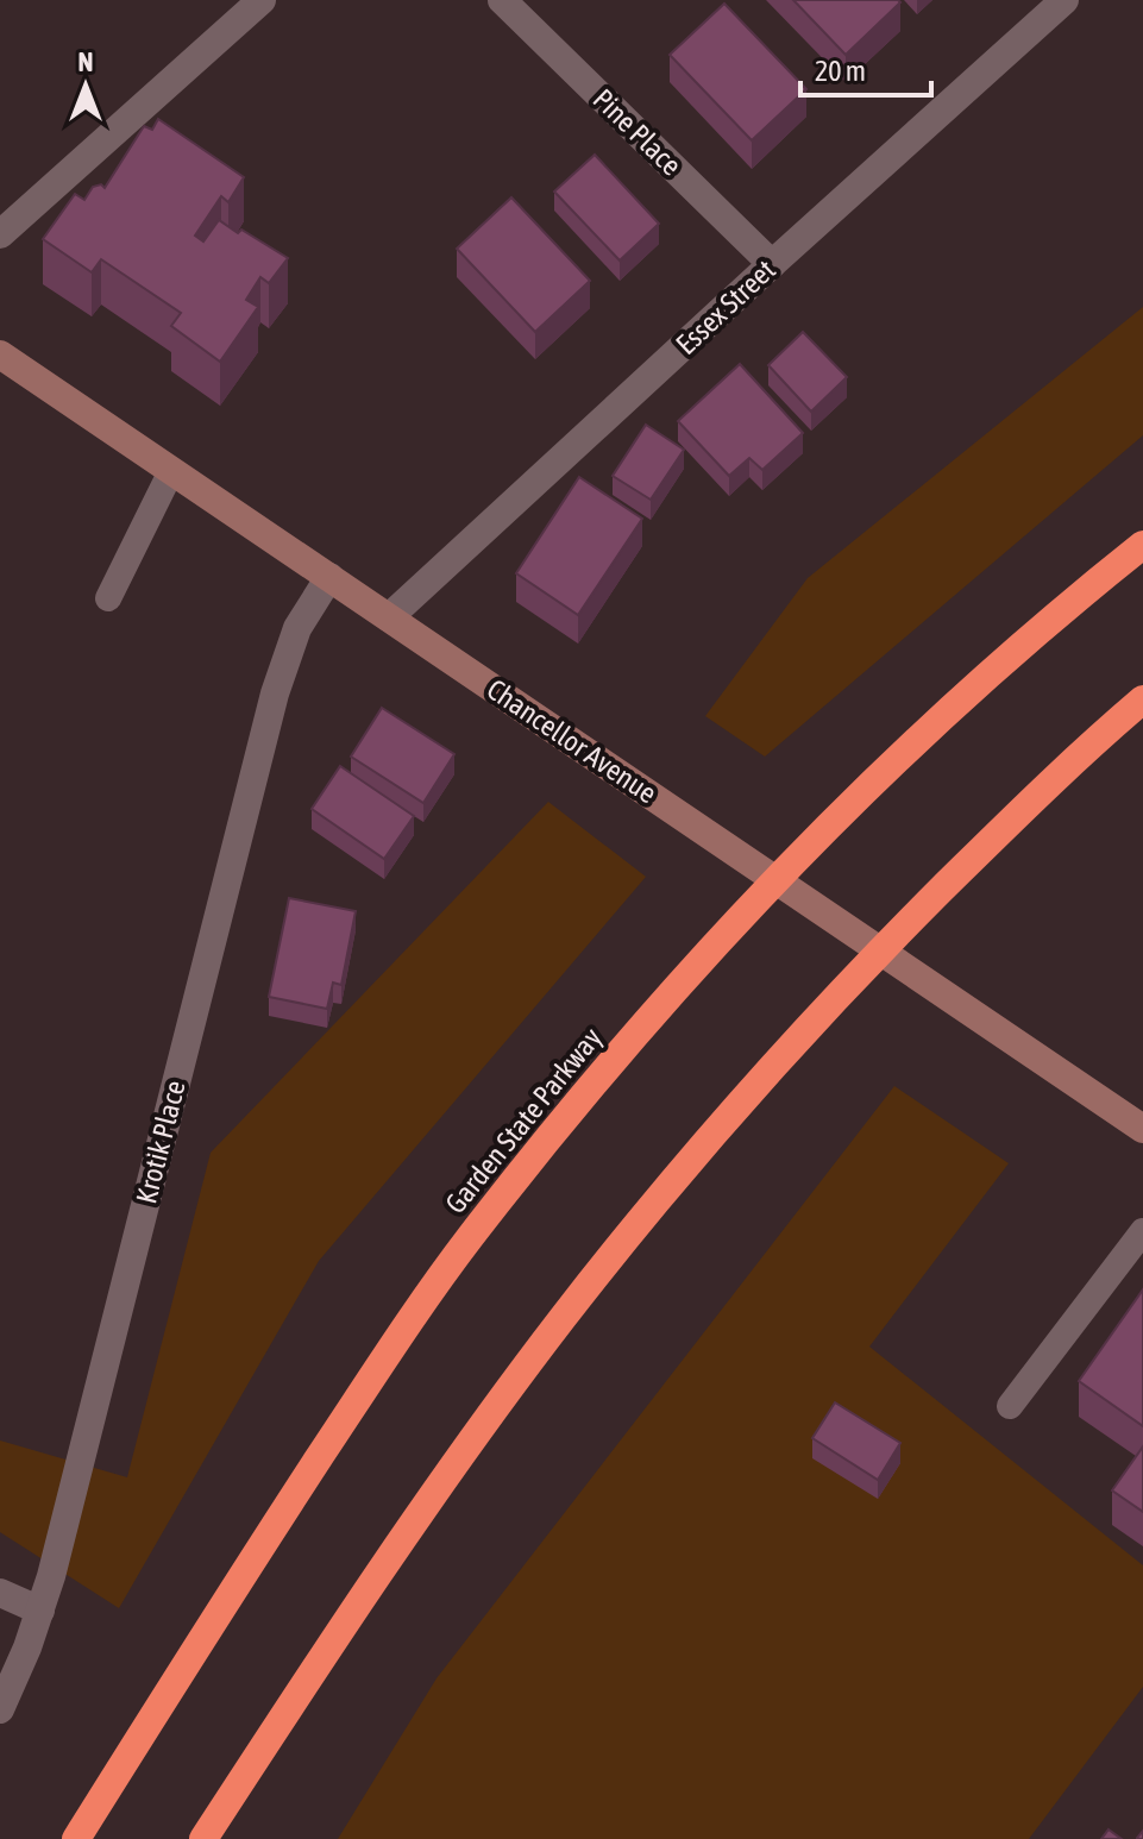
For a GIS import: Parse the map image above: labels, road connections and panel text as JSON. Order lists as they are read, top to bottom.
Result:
{
  "streets": {
    "highway": ["Garden State Parkway"],
    "main road": ["Chancellor Avenue"],
    "street": ["Pine Place", "Essex Street", "Krotik Place"]
  },
  "crossings": [
    ["Pine Place", "Essex Street"],
    ["Essex Street", "Chancellor Avenue"],
    ["Chancellor Avenue", "Krotik Place"]
  ],
  "scale_bar": "20 m",
  "north": "top"
}
